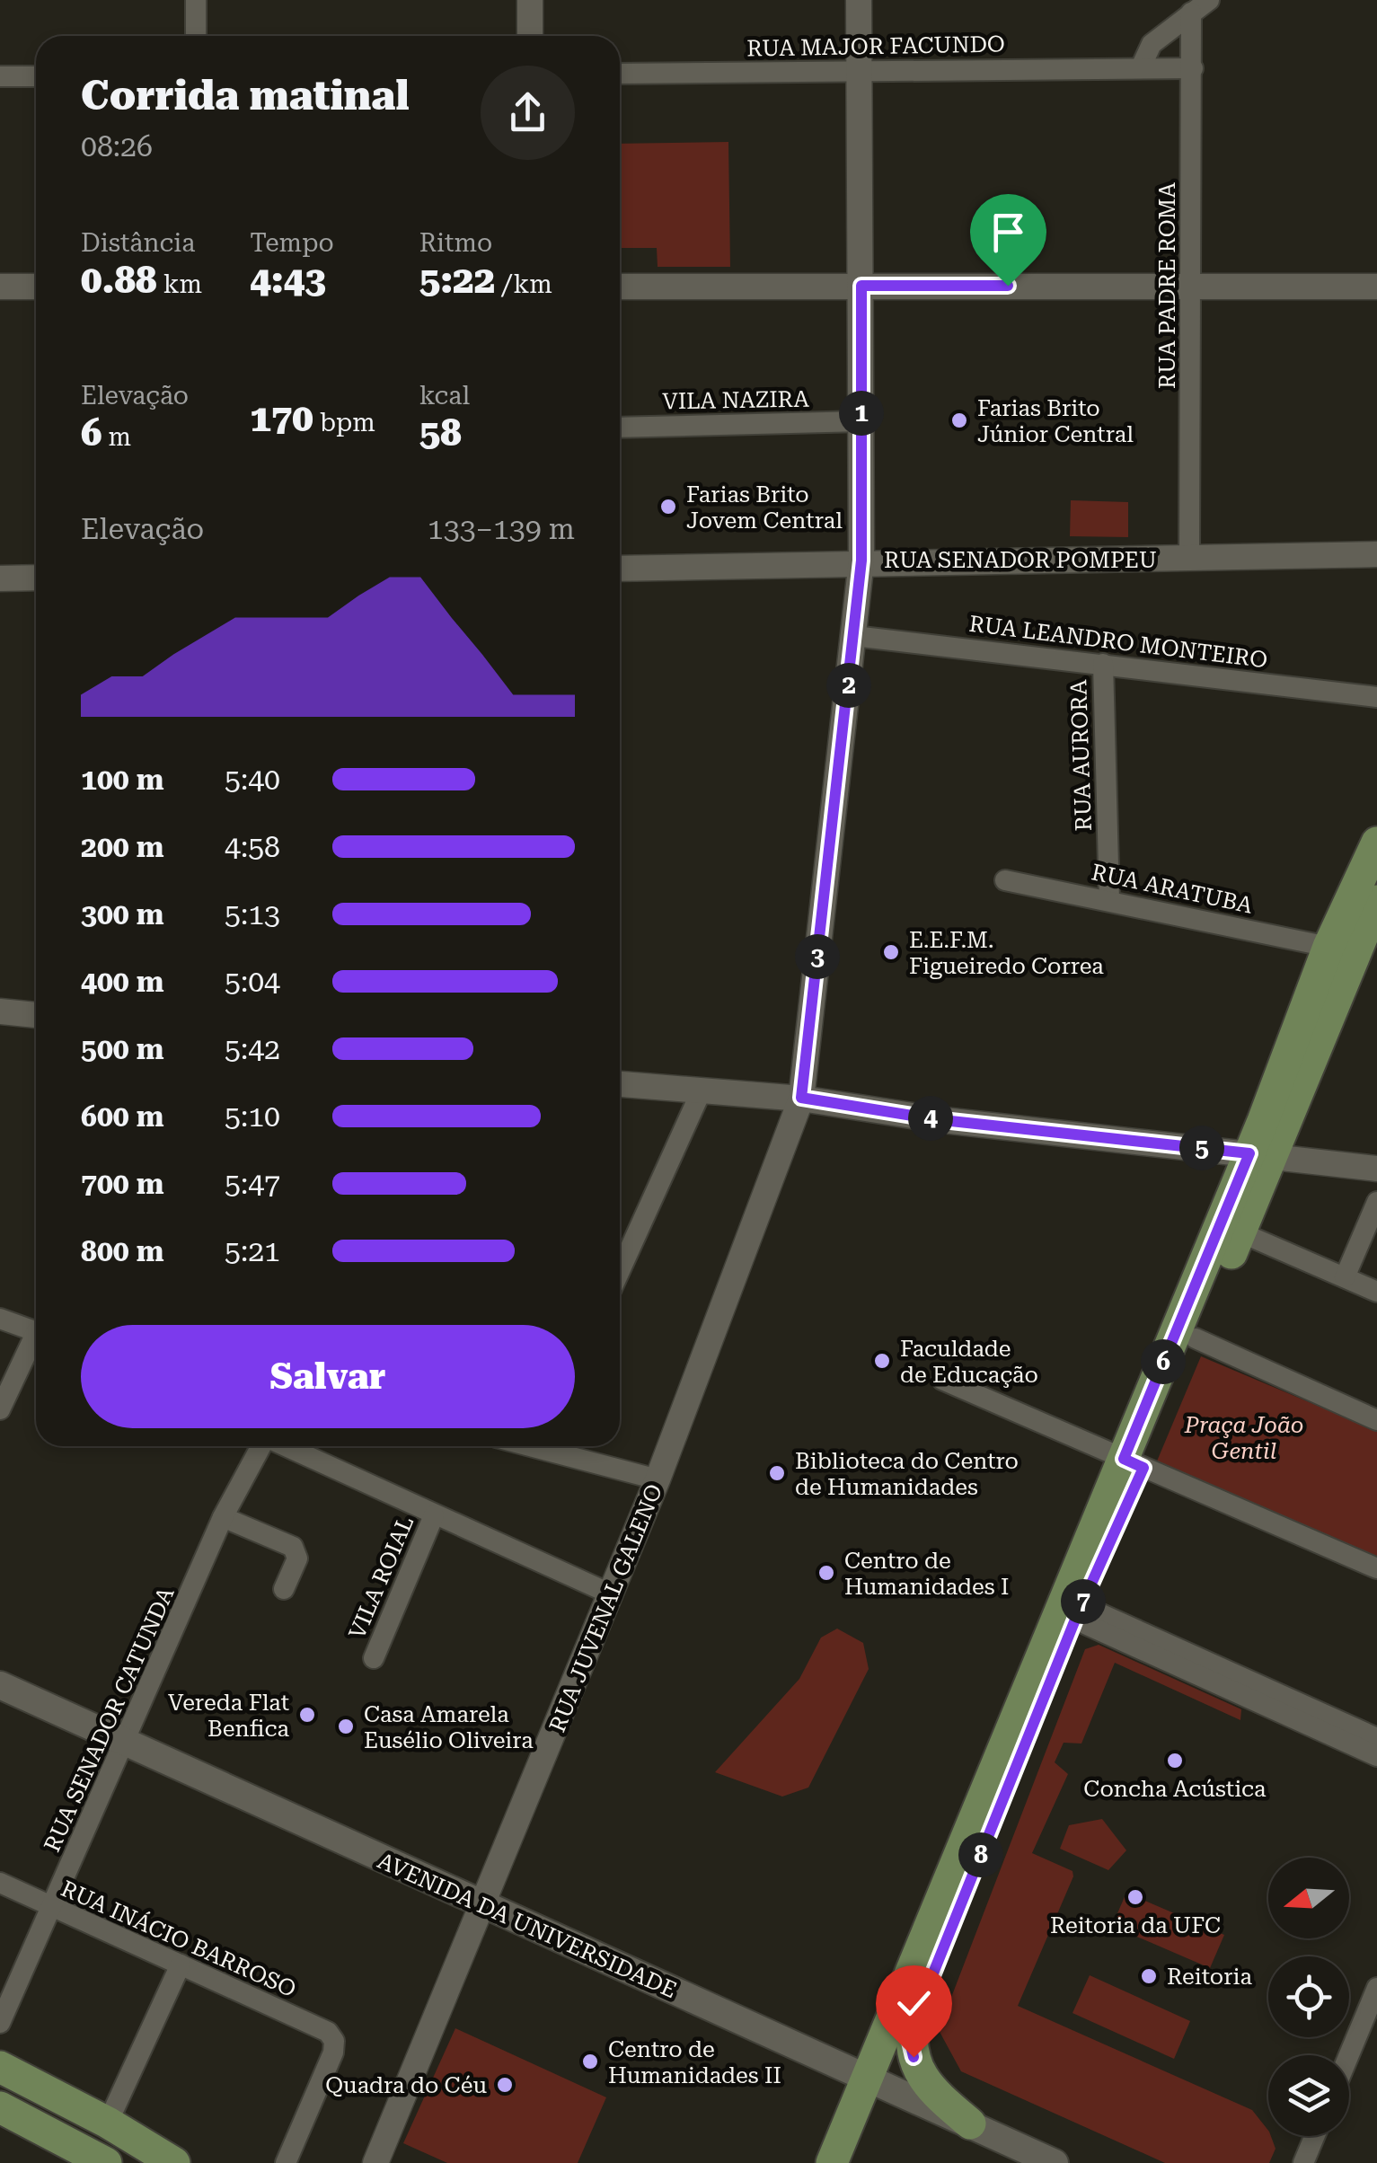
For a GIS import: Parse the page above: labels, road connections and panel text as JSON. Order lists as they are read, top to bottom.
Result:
{
  "streets": {
    "main road": ["AVENIDA DA UNIVERSIDADE"],
    "street": [
      "RUA MAJOR FACUNDO",
      "RUA PADRE ROMA",
      "VILA NAZIRA",
      "RUA SENADOR POMPEU",
      "RUA LEANDRO MONTEIRO",
      "RUA AURORA",
      "RUA ARATUBA",
      "VILA ROIAL",
      "RUA JUVENAL GALENO",
      "RUA SENADOR CATUNDA",
      "RUA INÁCIO BARROSO"
    ]
  },
  "crossings": [
    ["RUA MAJOR FACUNDO", "RUA PADRE ROMA"],
    ["RUA MAJOR FACUNDO", "RUA JUVENAL GALENO"],
    ["RUA PADRE ROMA", "RUA SENADOR POMPEU"],
    ["VILA NAZIRA", "RUA JUVENAL GALENO"],
    ["RUA SENADOR POMPEU", "RUA JUVENAL GALENO"],
    ["RUA LEANDRO MONTEIRO", "RUA AURORA"],
    ["RUA LEANDRO MONTEIRO", "RUA JUVENAL GALENO"],
    ["RUA AURORA", "RUA ARATUBA"],
    ["RUA JUVENAL GALENO", "AVENIDA DA UNIVERSIDADE"],
    ["RUA SENADOR CATUNDA", "AVENIDA DA UNIVERSIDADE"],
    ["RUA SENADOR CATUNDA", "RUA INÁCIO BARROSO"]
  ],
  "parks": ["Praça João Gentil"],
  "places": [
    "Farias Brito Júnior Central",
    "Farias Brito Jovem Central",
    "E.E.F.M. Figueiredo Correa",
    "Faculdade de Educação",
    "Biblioteca do Centro de Humanidades",
    "Centro de Humanidades I",
    "Vereda Flat Benfica",
    "Casa Amarela Eusélio Oliveira",
    "Concha Acústica",
    "Reitoria da UFC",
    "Reitoria",
    "Centro de Humanidades II",
    "Quadra do Céu"
  ],
  "north": "left",
  "page": {
    "heading": ["Corrida matinal", "08:26"],
    "stats": [
      ["Distância", "0.88 km"],
      ["Tempo", "4:43"],
      ["Ritmo", "5:22 /km"],
      ["Elevação", "6 m"],
      ["170 bpm"],
      ["kcal", "58"]
    ],
    "pins": [
      "1",
      "2",
      "3",
      "4",
      "5",
      "6",
      "7",
      "8"
    ],
    "chart": ["Elevação", "133–139 m"],
    "list": [
      {
        "name": "100 m",
        "note": "5:40"
      },
      {
        "name": "200 m",
        "note": "4:58"
      },
      {
        "name": "300 m",
        "note": "5:13"
      },
      {
        "name": "400 m",
        "note": "5:04"
      },
      {
        "name": "500 m",
        "note": "5:42"
      },
      {
        "name": "600 m",
        "note": "5:10"
      },
      {
        "name": "700 m",
        "note": "5:47"
      },
      {
        "name": "800 m",
        "note": "5:21"
      }
    ],
    "buttons": "Salvar"
  }
}
